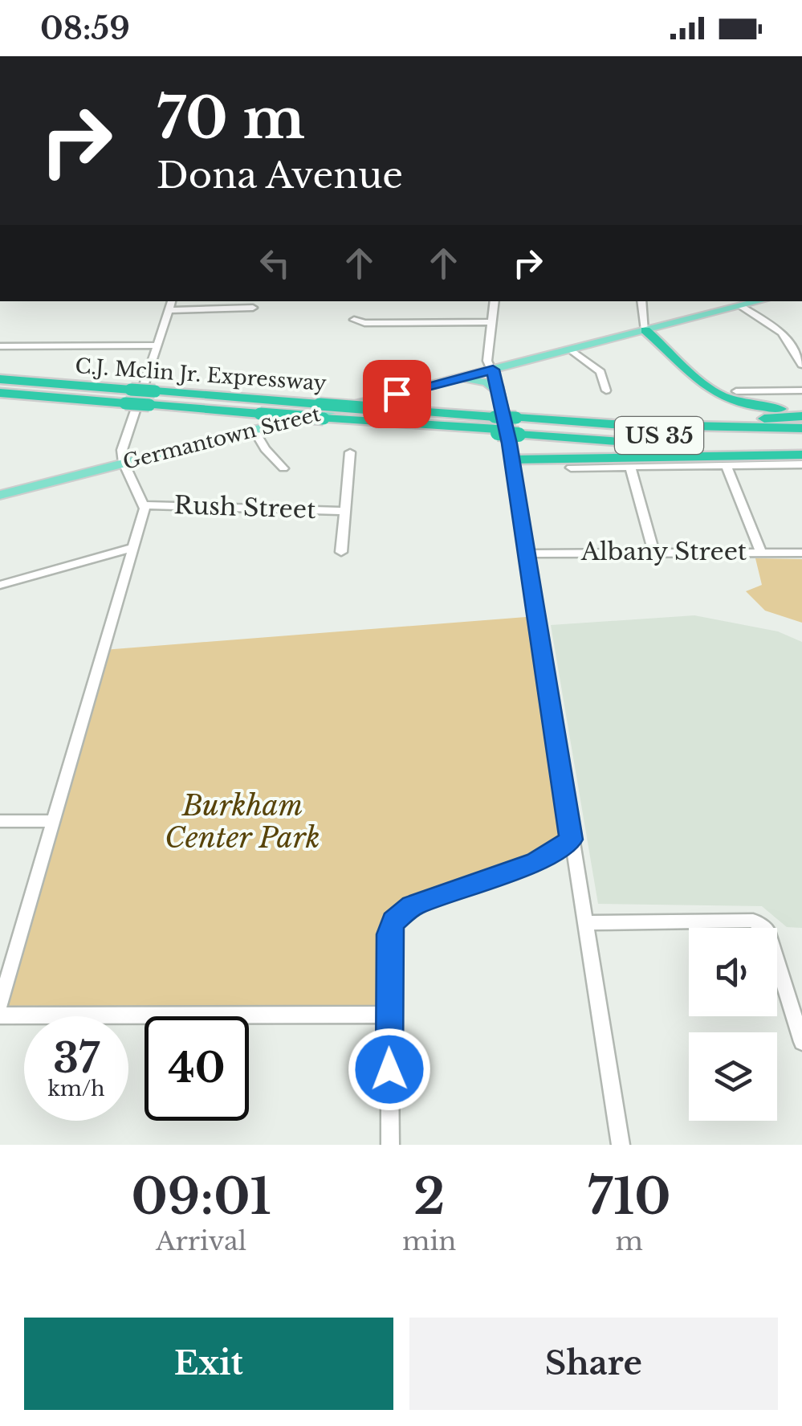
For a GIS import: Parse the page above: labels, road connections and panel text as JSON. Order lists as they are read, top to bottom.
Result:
{
  "streets": {
    "highway": ["C.J. Mclin Jr. Expressway", "US 35"],
    "main road": ["Germantown Street"],
    "street": ["Rush Street", "Albany Street"]
  },
  "parks": ["Burkham Center Park"],
  "page": {
    "status": "08:59",
    "turn": ["70 m", "Dona Avenue"],
    "speed": "37 km/h",
    "limit": "40",
    "eta": [
      "09:01",
      "Arrival",
      "2",
      "min",
      "710",
      "m"
    ],
    "buttons": ["Exit", "Share"]
  }
}
